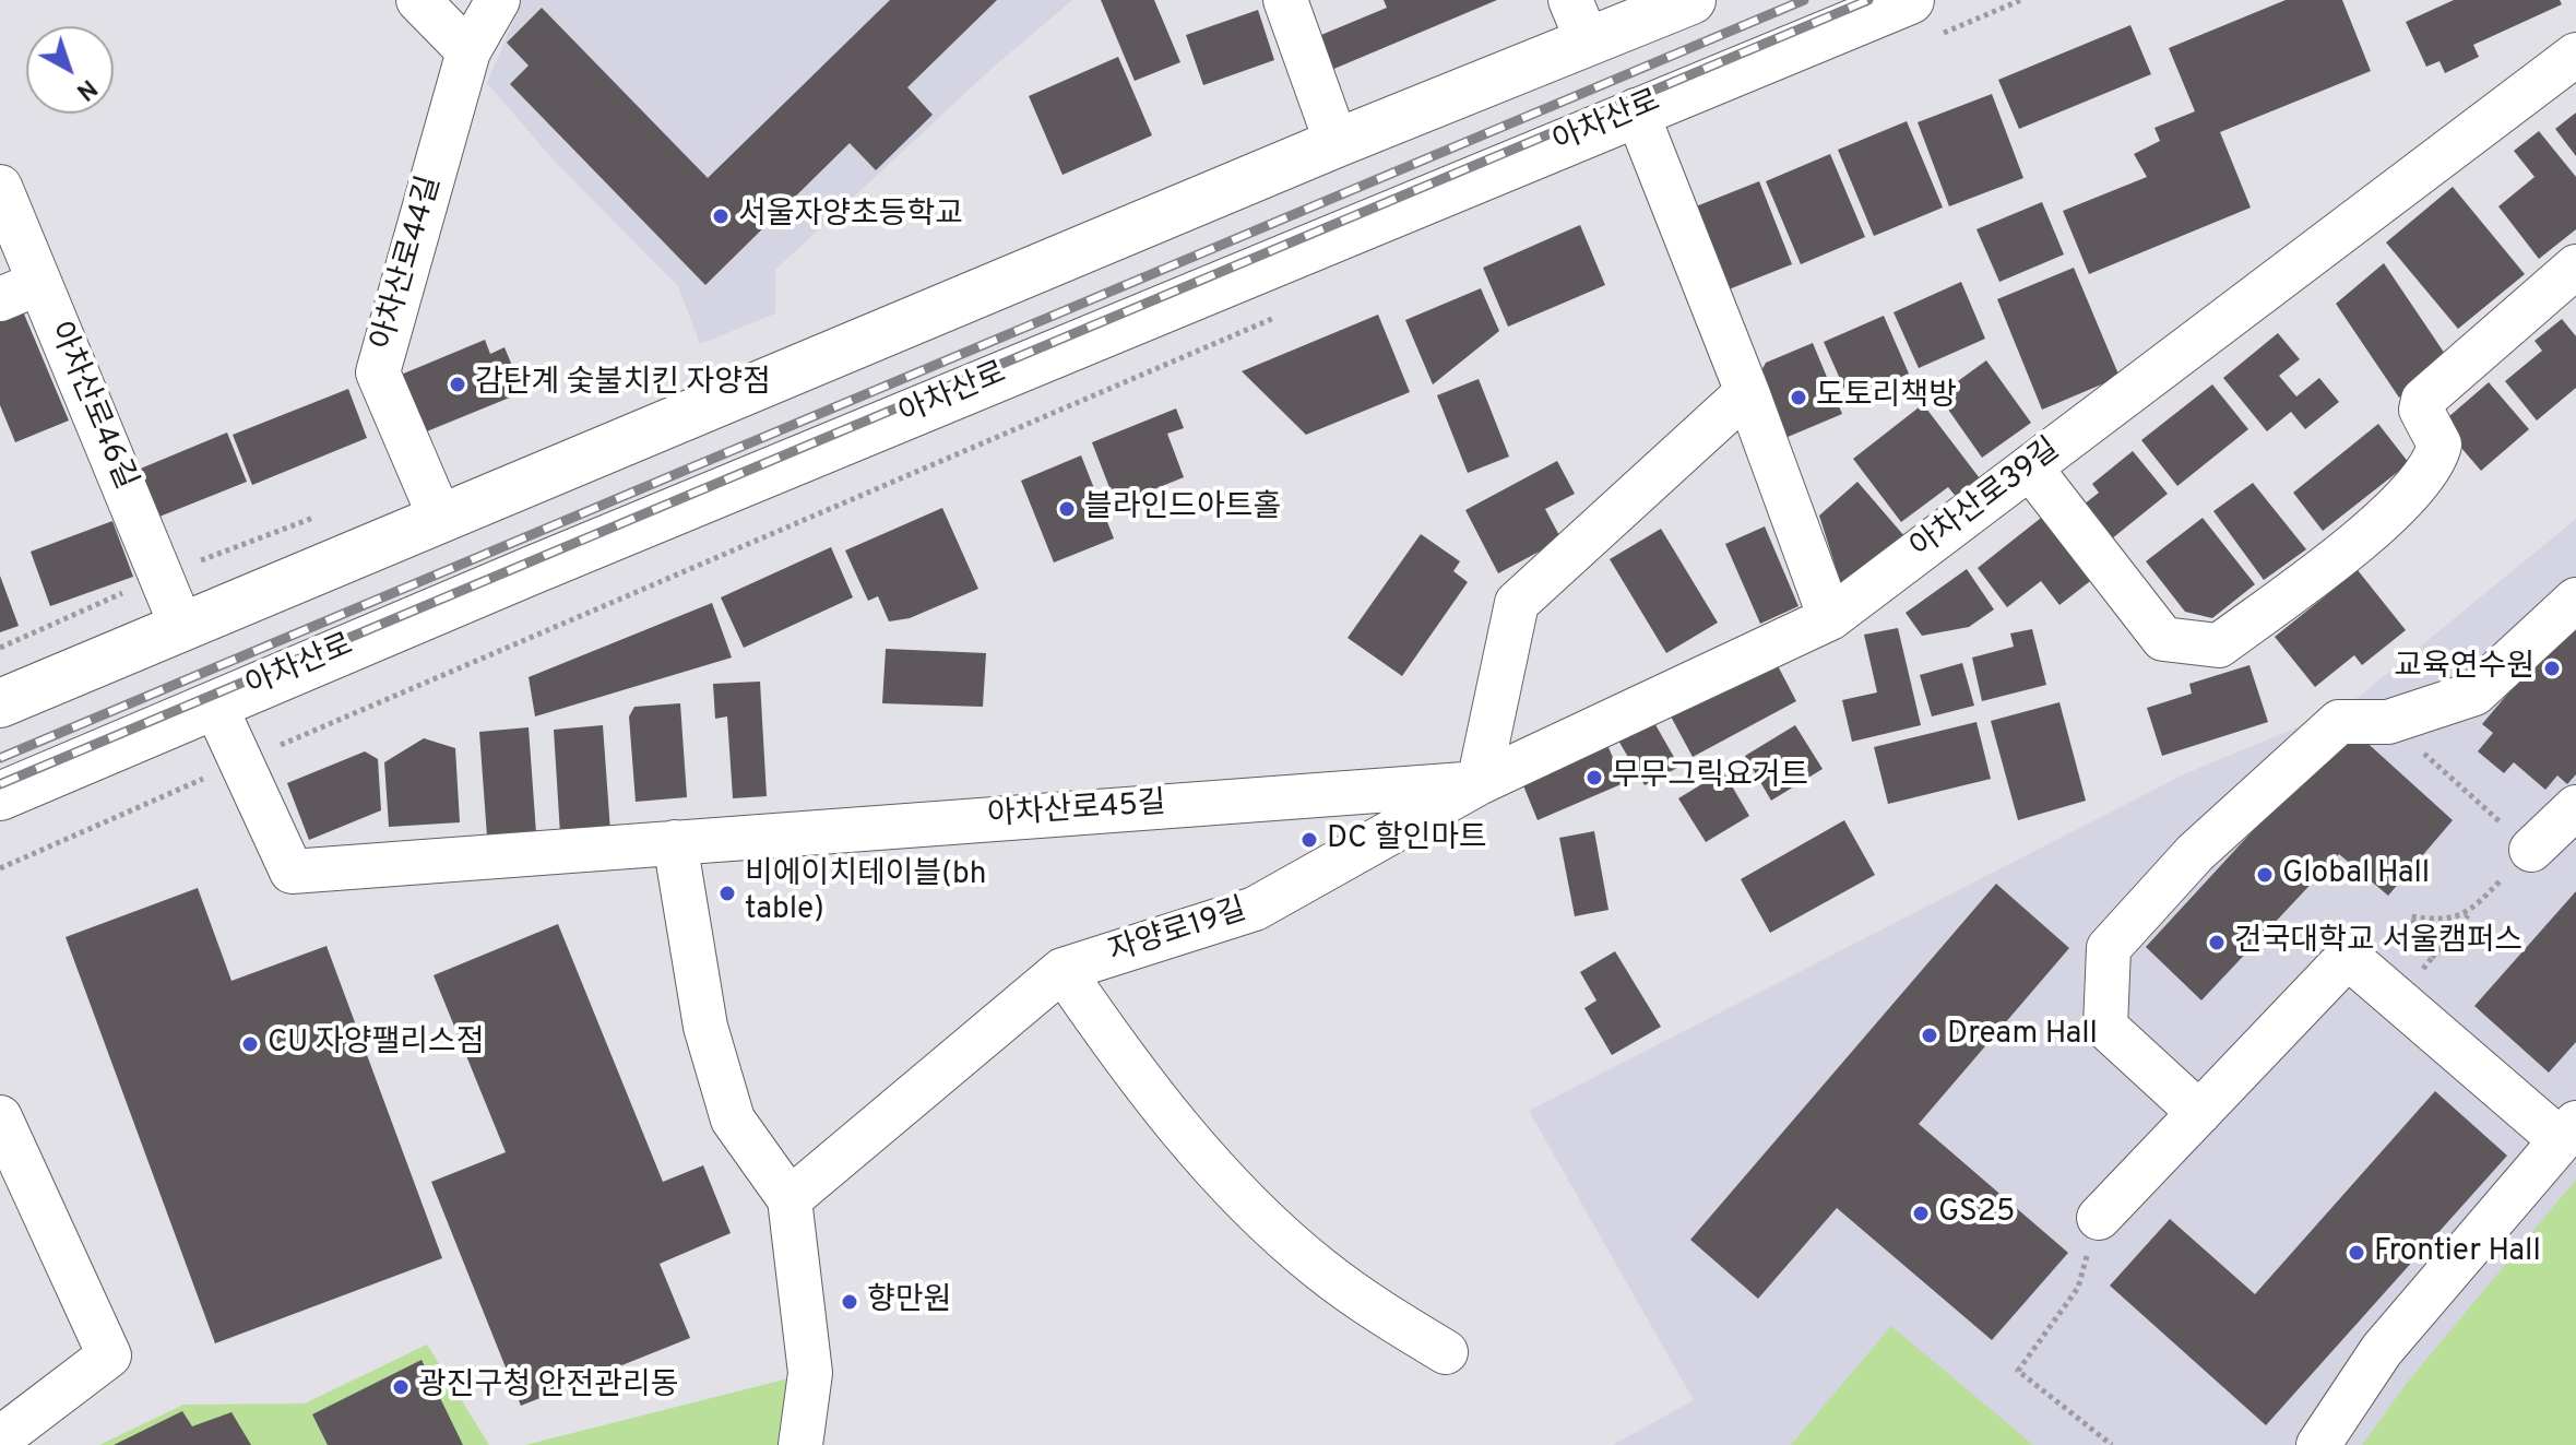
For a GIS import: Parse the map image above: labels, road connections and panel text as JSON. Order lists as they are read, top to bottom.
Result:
{
  "streets": {
    "main road": ["아차산로"],
    "street": [
      "아차산로44길",
      "아차산로46길",
      "아차산로39길",
      "아차산로45길",
      "자양로19길"
    ]
  },
  "crossings": [
    ["아차산로", "아차산로45길"],
    ["아차산로39길", "자양로19길"],
    ["아차산로45길", "자양로19길"]
  ],
  "places": [
    "서울자양초등학교",
    "감탄계 숯불치킨 자양점",
    "도토리책방",
    "블라인드아트홀",
    "교육연수원",
    "무무그릭요거트",
    "DC 할인마트",
    "Global Hall",
    "비에이치테이블(bh table)",
    "건국대학교 서울캠퍼스",
    "Dream Hall",
    "CU 자양팰리스점",
    "GS25",
    "Frontier Hall",
    "향만원",
    "광진구청 안전관리동"
  ],
  "north": "bottom right"
}
